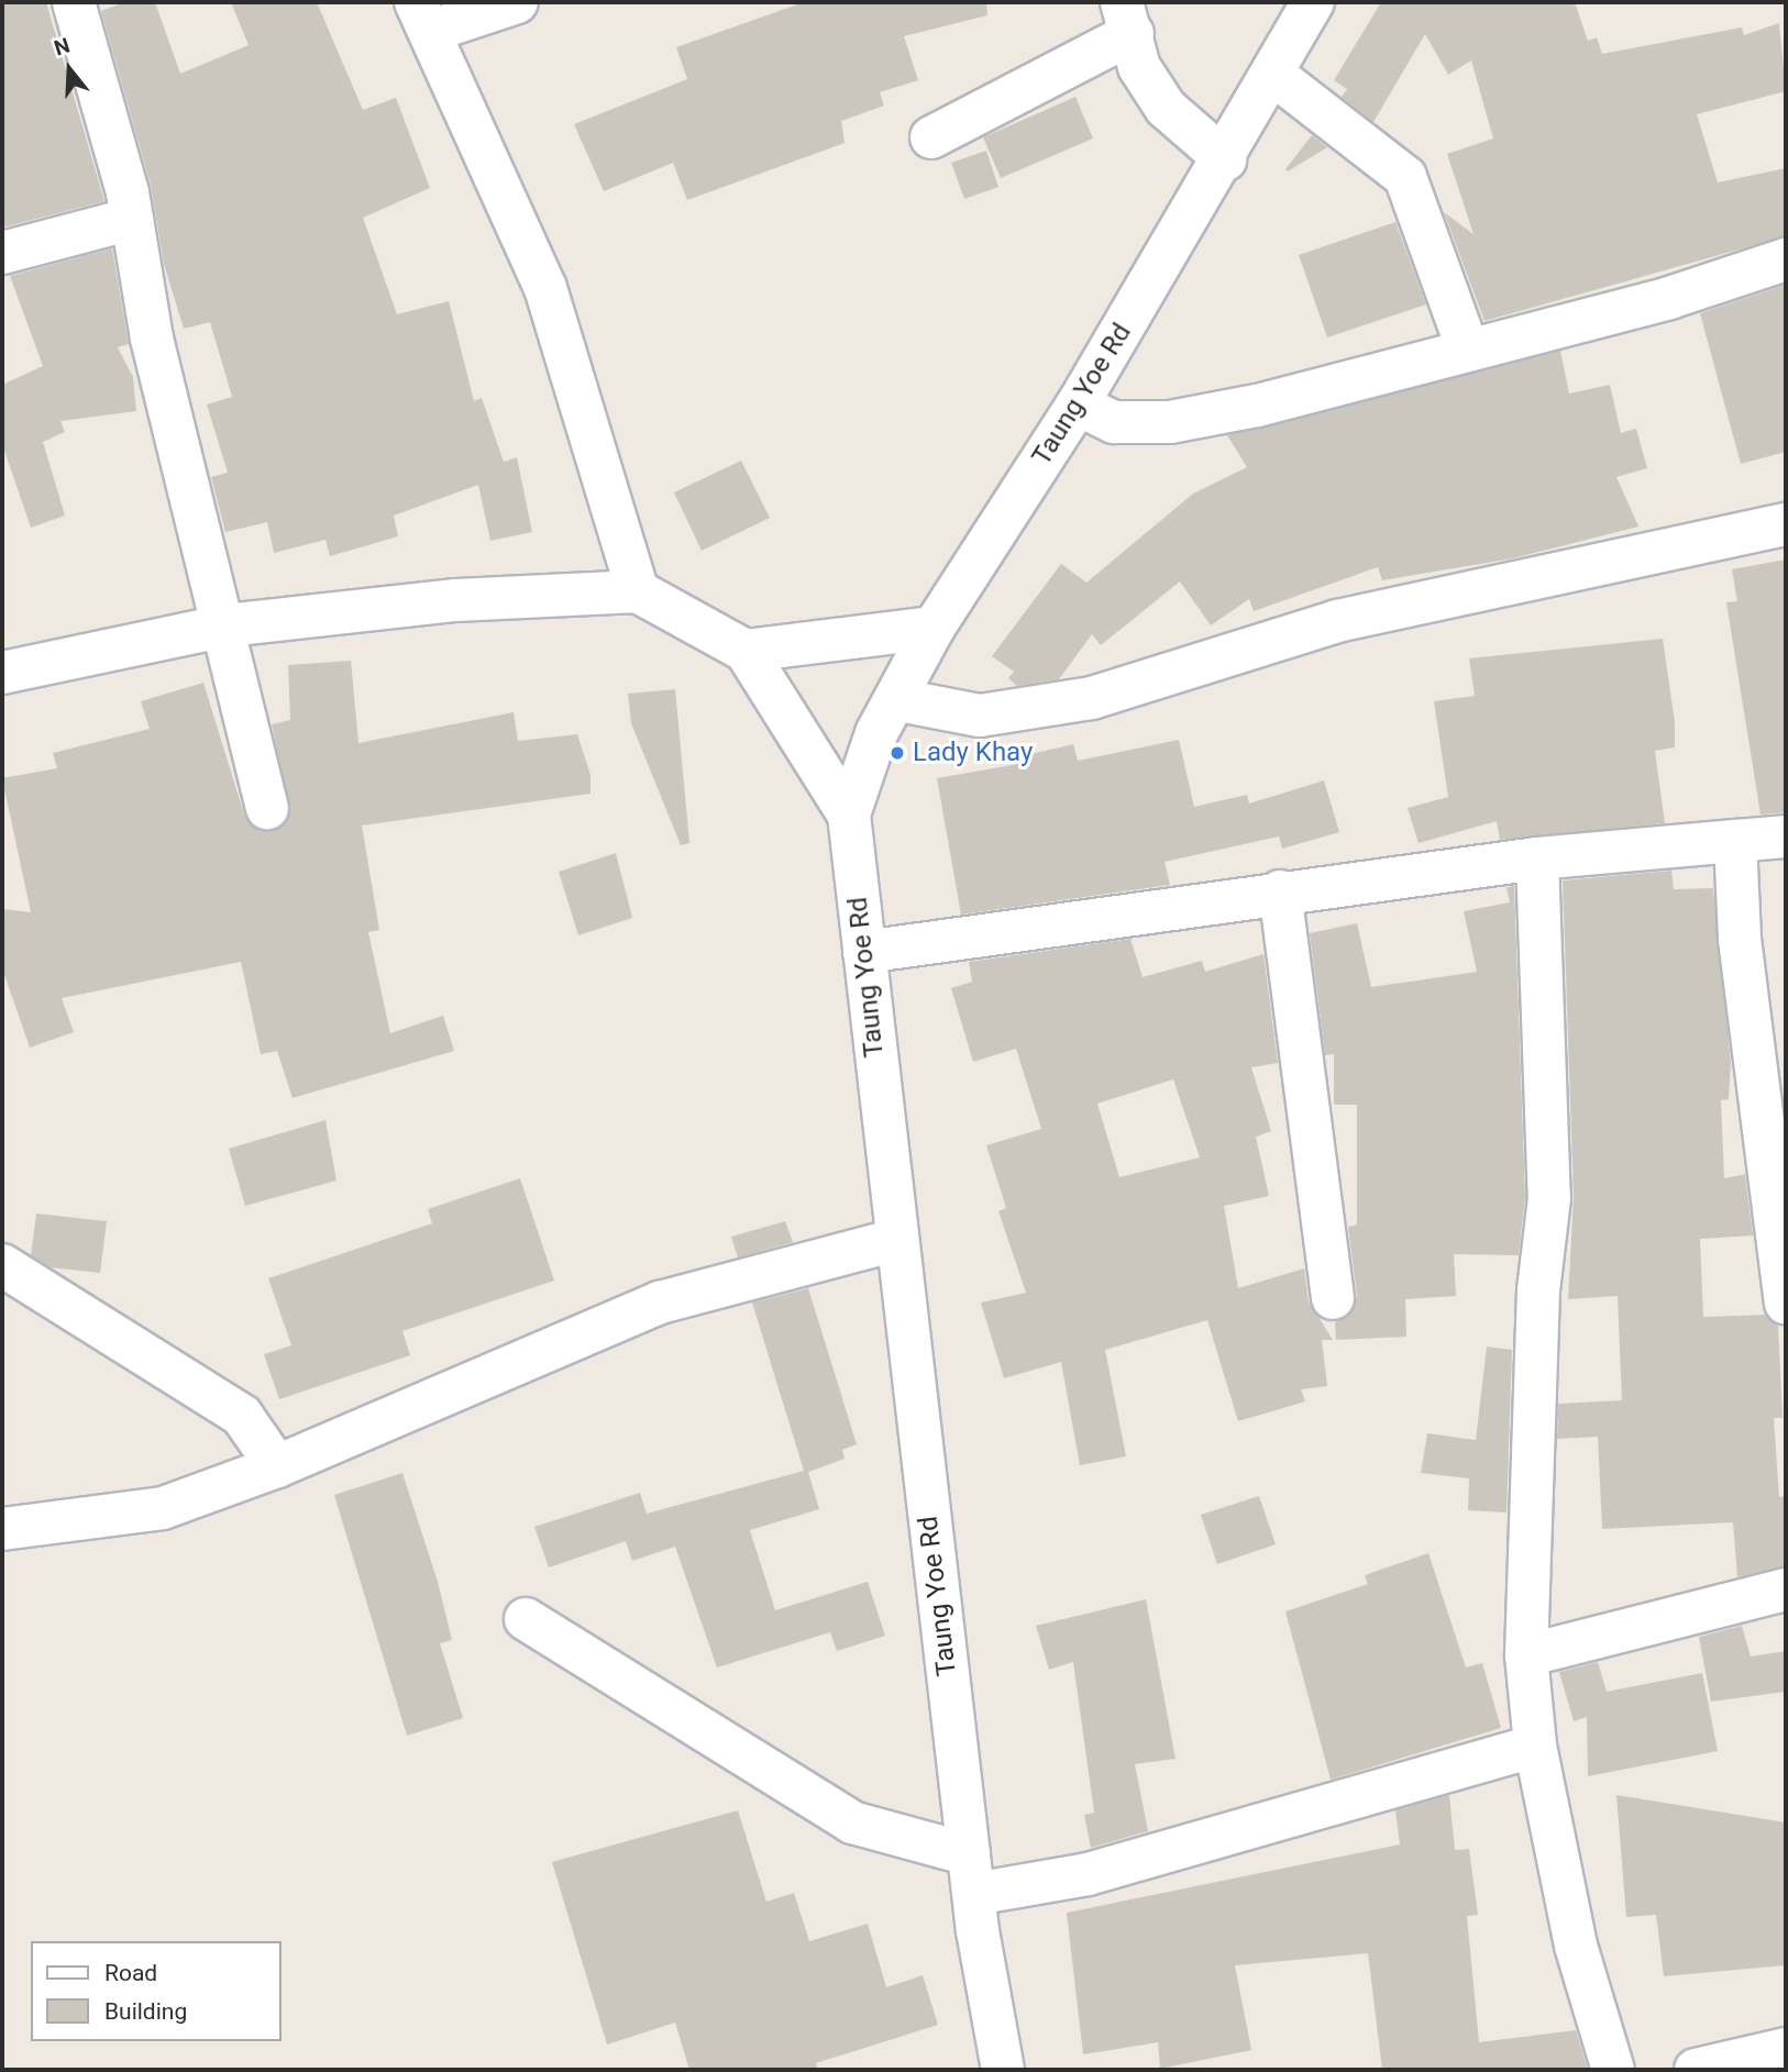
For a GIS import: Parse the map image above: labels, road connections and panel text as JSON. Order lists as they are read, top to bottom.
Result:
{
  "streets": {
    "street": ["Taung Yoe Rd"]
  },
  "places": ["Lady Khay"],
  "legend": ["Road", "Building"],
  "north": "top"
}
